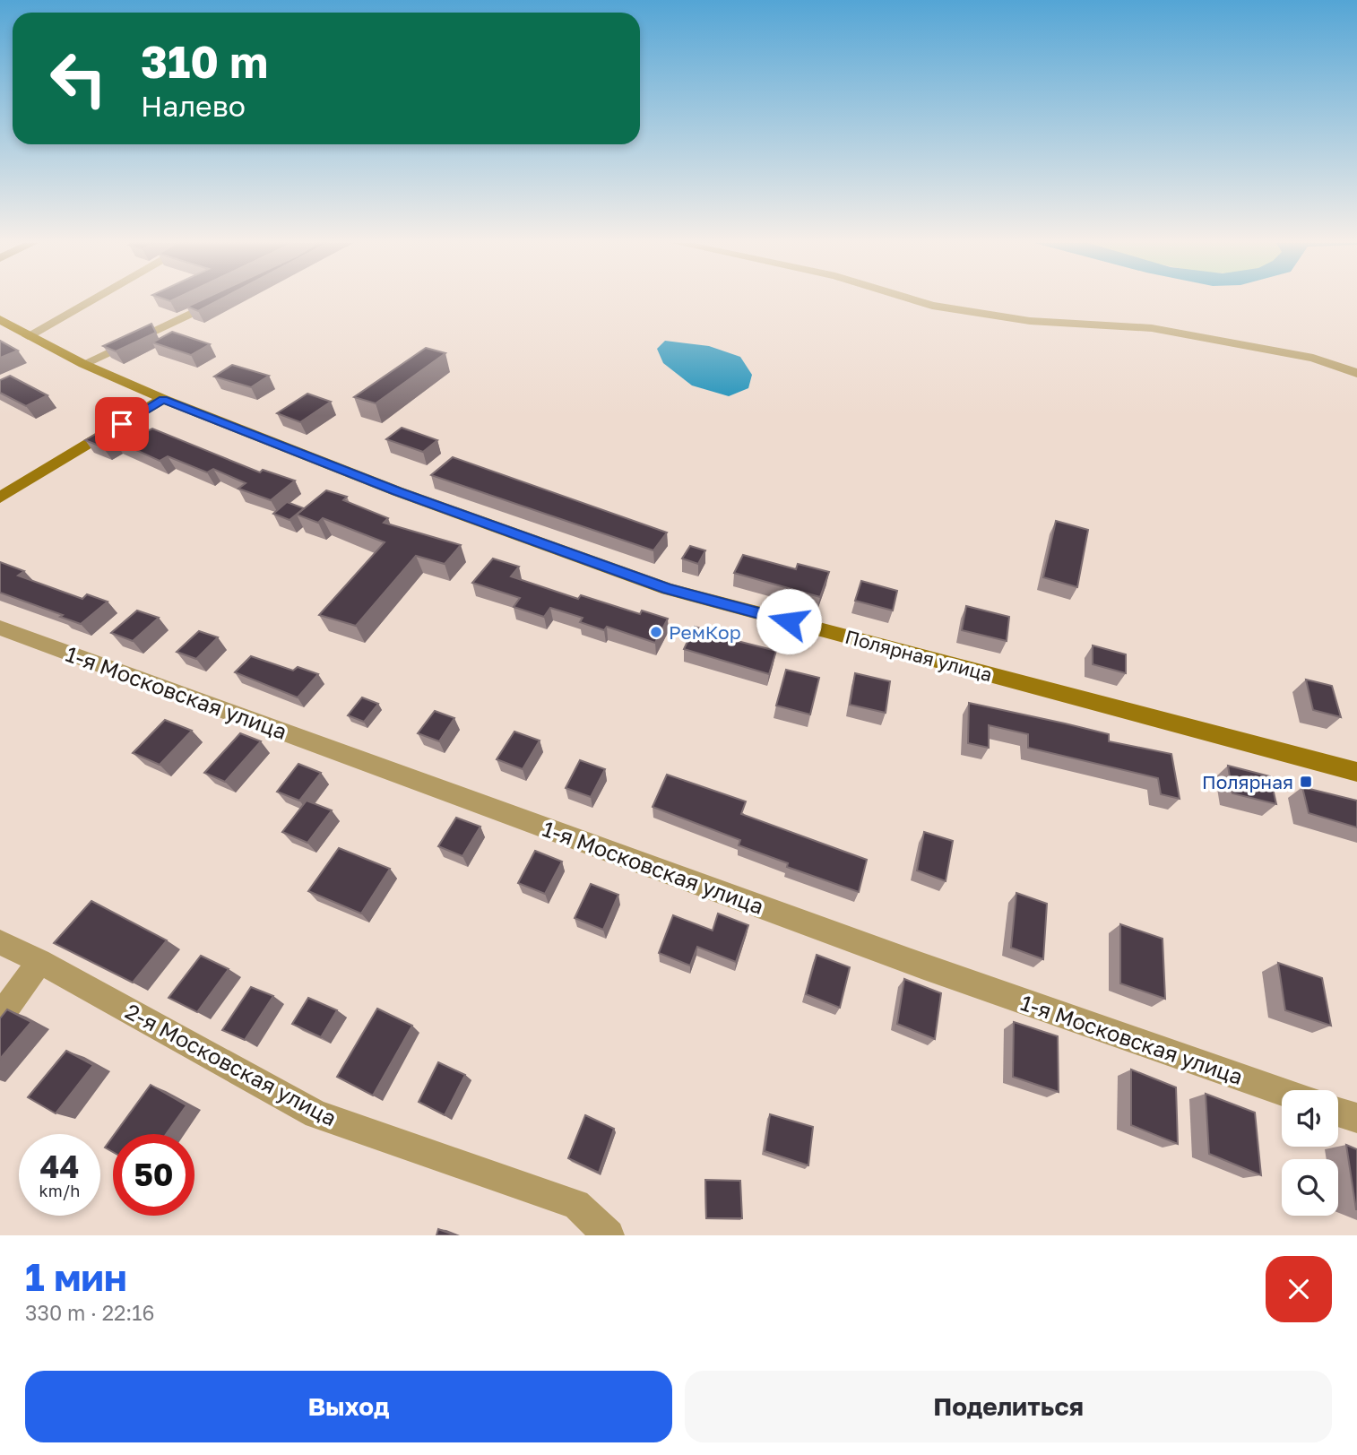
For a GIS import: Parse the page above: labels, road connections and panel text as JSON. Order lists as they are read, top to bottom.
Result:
{
  "streets": {
    "main road": ["Полярная улица"],
    "street": ["1-я Московская улица", "2-я Московская улица"]
  },
  "places": {
    "other": ["РемКор"],
    "transit": ["Полярная"]
  },
  "page": {
    "turn": ["310 m", "Налево"],
    "speed": "44 km/h",
    "limit": "50",
    "heading": ["1 мин", "330 m · 22:16"],
    "buttons": ["Выход", "Поделиться"]
  }
}
